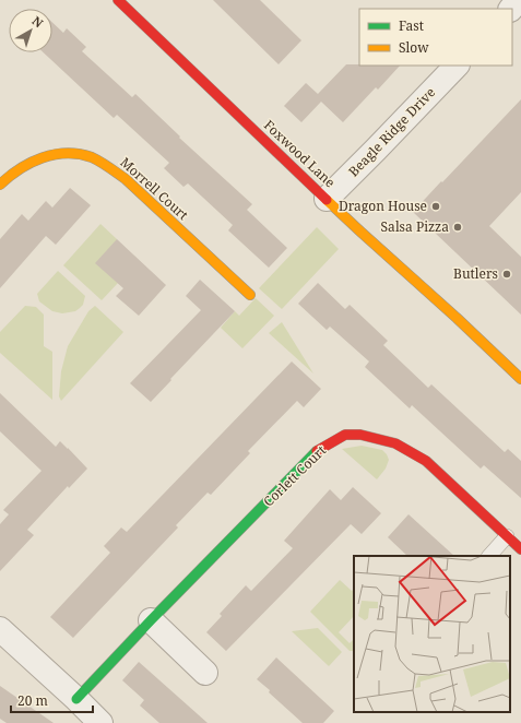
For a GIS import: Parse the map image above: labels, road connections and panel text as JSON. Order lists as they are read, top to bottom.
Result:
{
  "streets": {
    "street": [
      "Beagle Ridge Drive",
      "Foxwood Lane",
      "Morrell Court",
      "Corlett Court"
    ]
  },
  "crossings": [
    ["Beagle Ridge Drive", "Foxwood Lane"]
  ],
  "places": ["Dragon House", "Salsa Pizza", "Butlers"],
  "legend": ["Fast", "Slow"],
  "scale_bar": "20 m",
  "north": "top right"
}
